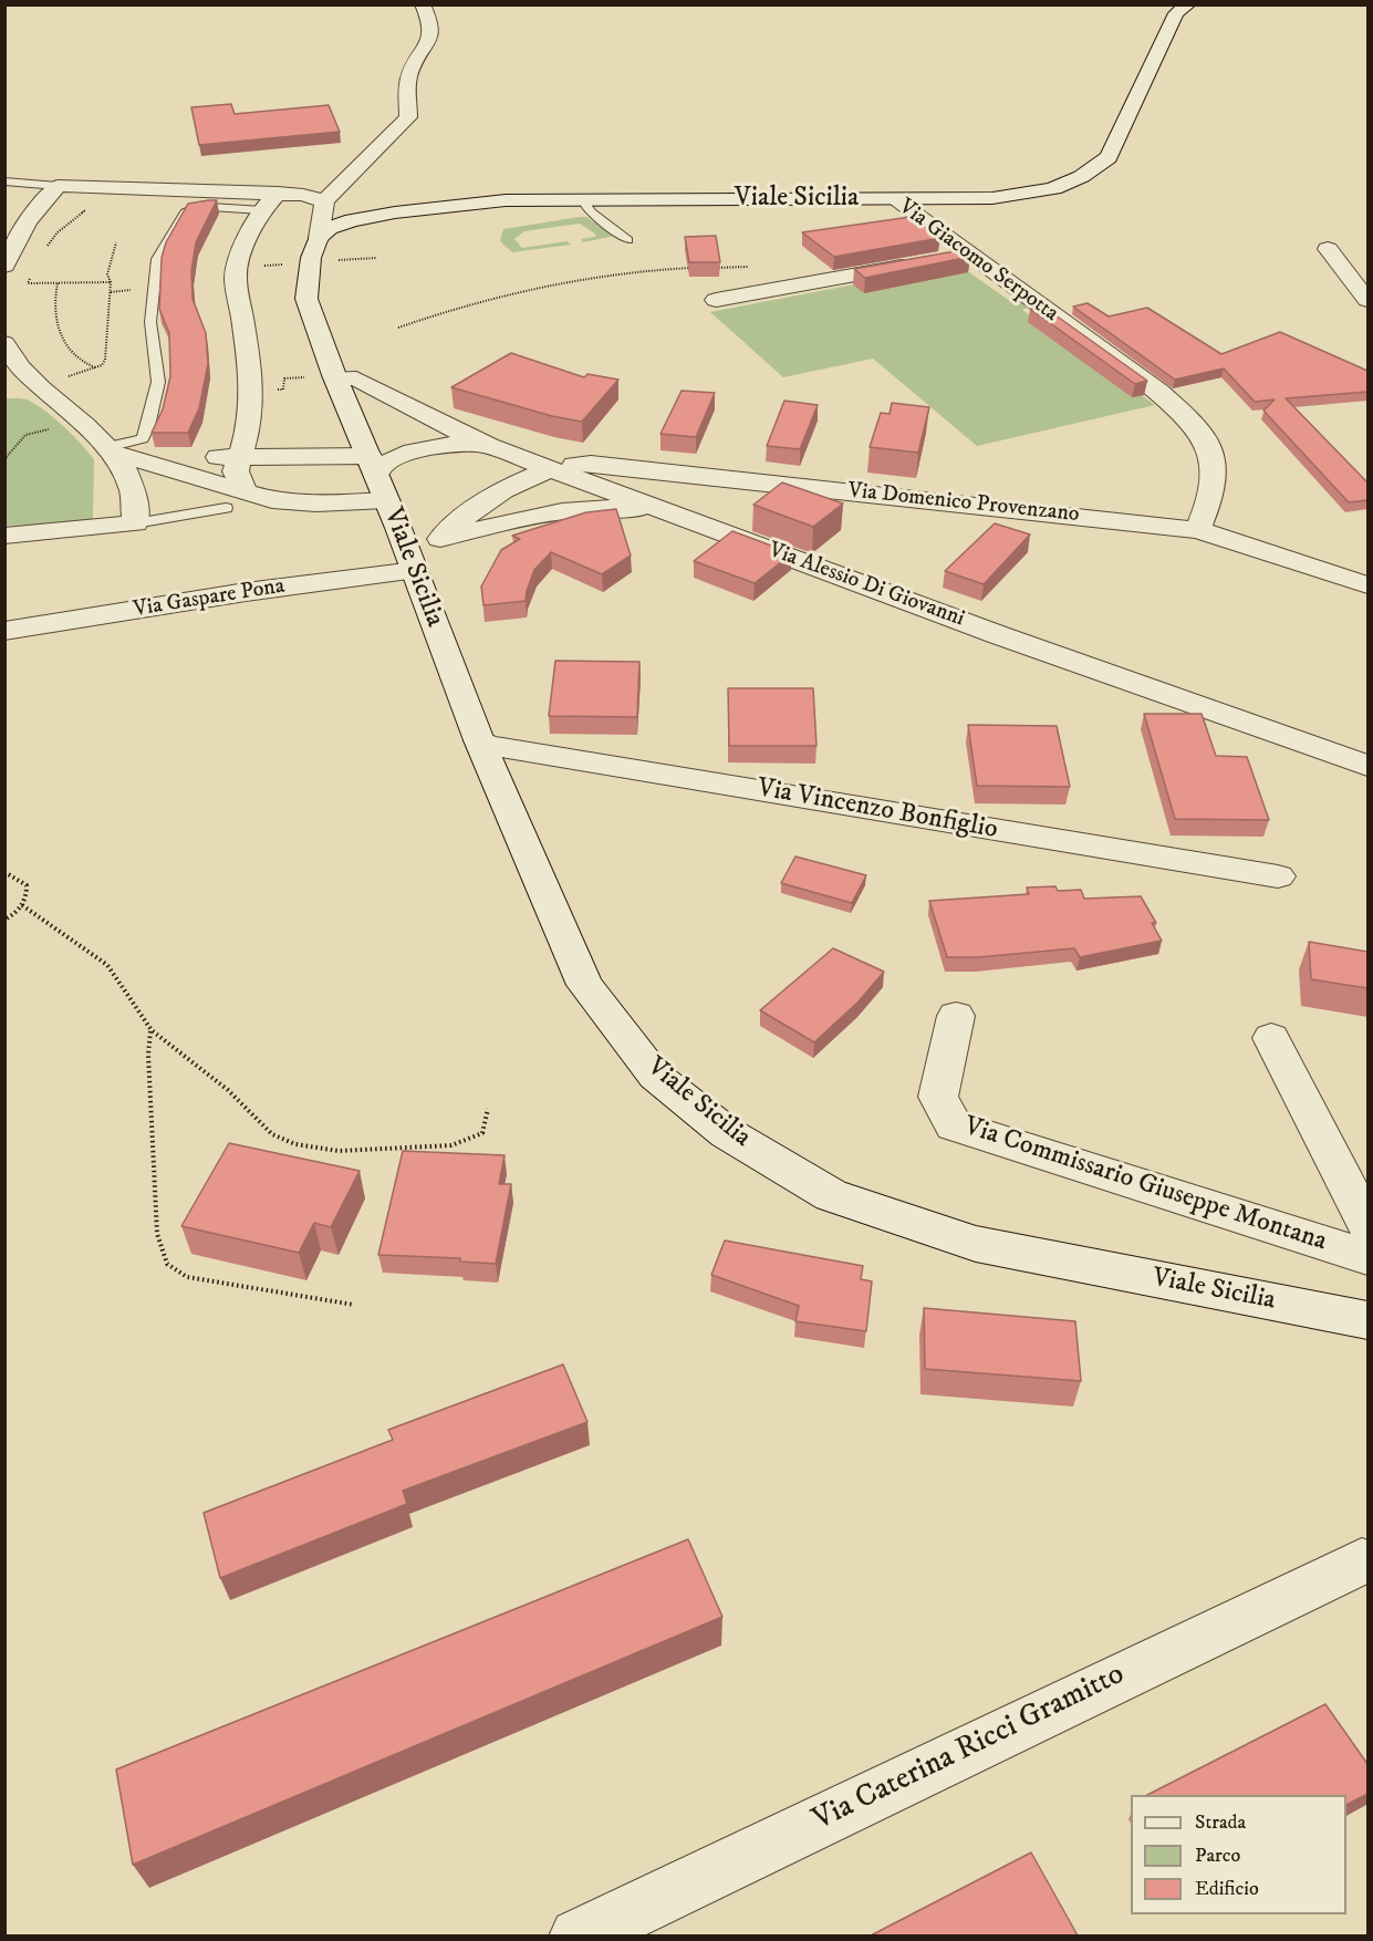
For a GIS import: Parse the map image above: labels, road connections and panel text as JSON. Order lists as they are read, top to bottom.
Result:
{
  "streets": {
    "street": [
      "Viale Sicilia",
      "Via Giacomo Serpotta",
      "Via Domenico Provenzano",
      "Via Alessio Di Giovanni",
      "Via Gaspare Pona",
      "Via Vincenzo Bonfiglio",
      "Via Commissario Giuseppe Montana",
      "Via Caterina Ricci Gramitto"
    ]
  },
  "crossings": [
    ["Viale Sicilia", "Via Giacomo Serpotta"],
    ["Viale Sicilia", "Via Alessio Di Giovanni"],
    ["Viale Sicilia", "Via Gaspare Pona"],
    ["Viale Sicilia", "Via Vincenzo Bonfiglio"],
    ["Via Giacomo Serpotta", "Via Domenico Provenzano"],
    ["Via Domenico Provenzano", "Via Alessio Di Giovanni"]
  ],
  "legend": ["Strada", "Parco", "Edificio"]
}
